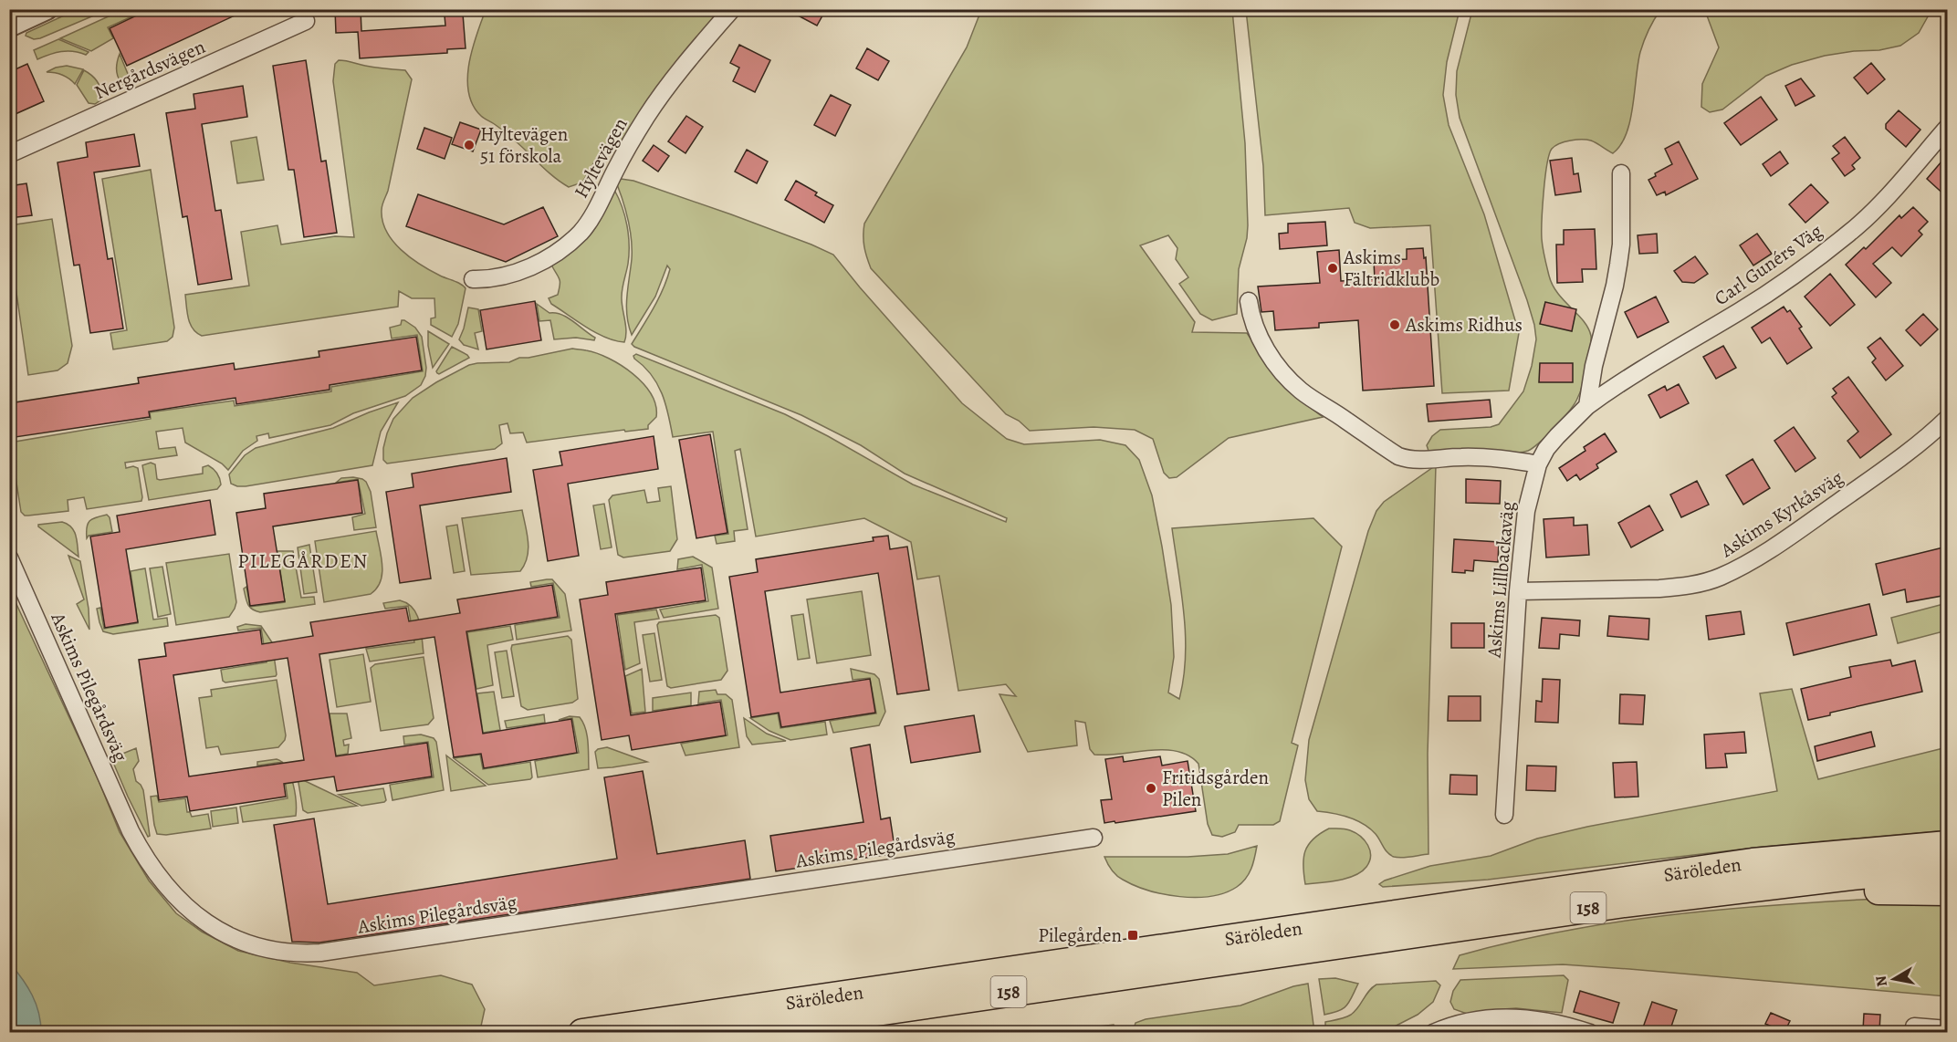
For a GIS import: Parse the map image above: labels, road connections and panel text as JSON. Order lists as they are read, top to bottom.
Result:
{
  "streets": {
    "main road": ["Säröleden", "158"],
    "street": [
      "Nergårdsvägen",
      "Hyltevägen",
      "Carl Gunérs Väg",
      "Askims Kyrkåsväg",
      "Askims Lillbackaväg",
      "Askims Pilegårdsväg"
    ]
  },
  "crossings": [
    ["Carl Gunérs Väg", "Askims Lillbackaväg"],
    ["Askims Kyrkåsväg", "Askims Lillbackaväg"]
  ],
  "districts": ["PILEGÅRDEN"],
  "places": {
    "other": [
      "Hyltevägen 51 förskola",
      "Askims Fältridklubb",
      "Askims Ridhus",
      "Fritidsgården Pilen"
    ],
    "transit": ["Pilegården"]
  },
  "north": "left"
}
